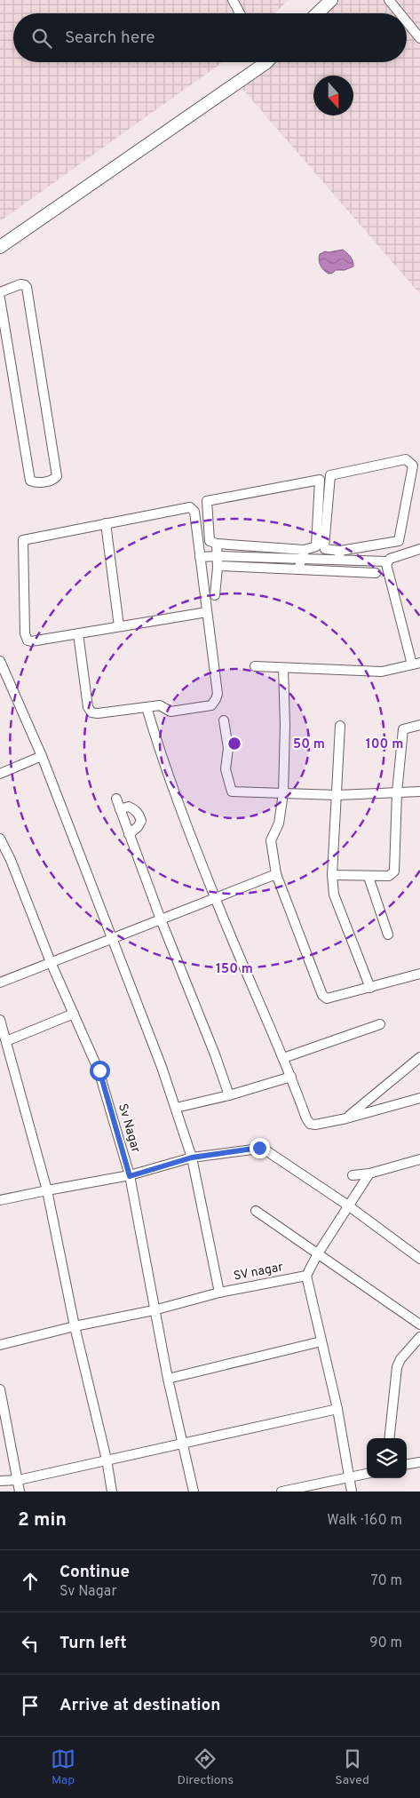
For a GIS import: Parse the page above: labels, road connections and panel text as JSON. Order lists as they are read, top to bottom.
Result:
{
  "streets": {
    "street": ["Sv Nagar", "SV nagar"]
  },
  "crossings": [
    ["Sv Nagar", "SV nagar"]
  ],
  "north": "bottom",
  "page": {
    "search": "Search here",
    "heading": ["2 min", "Walk · 160 m"],
    "list": [
      ["Continue", "Sv Nagar", "70 m"],
      ["Turn left", "90 m"],
      "Arrive at destination"
    ],
    "nav": ["Map", "Directions", "Saved"]
  },
  "rings": ["50 m", "100 m", "150 m"]
}
